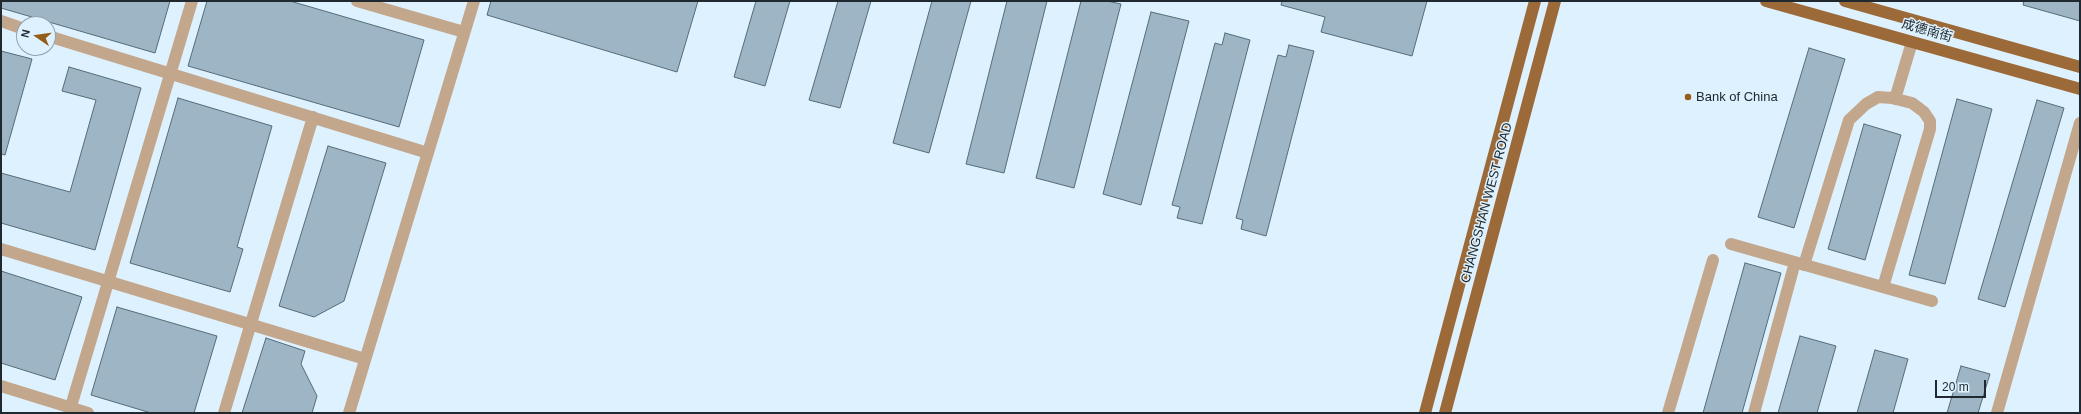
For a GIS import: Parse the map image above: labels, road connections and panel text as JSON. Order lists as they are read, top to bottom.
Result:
{
  "streets": {
    "main road": ["成德南街", "CHANGSHAN WEST ROAD"]
  },
  "places": ["Bank of China"],
  "scale_bar": "20 m",
  "north": "left"
}
